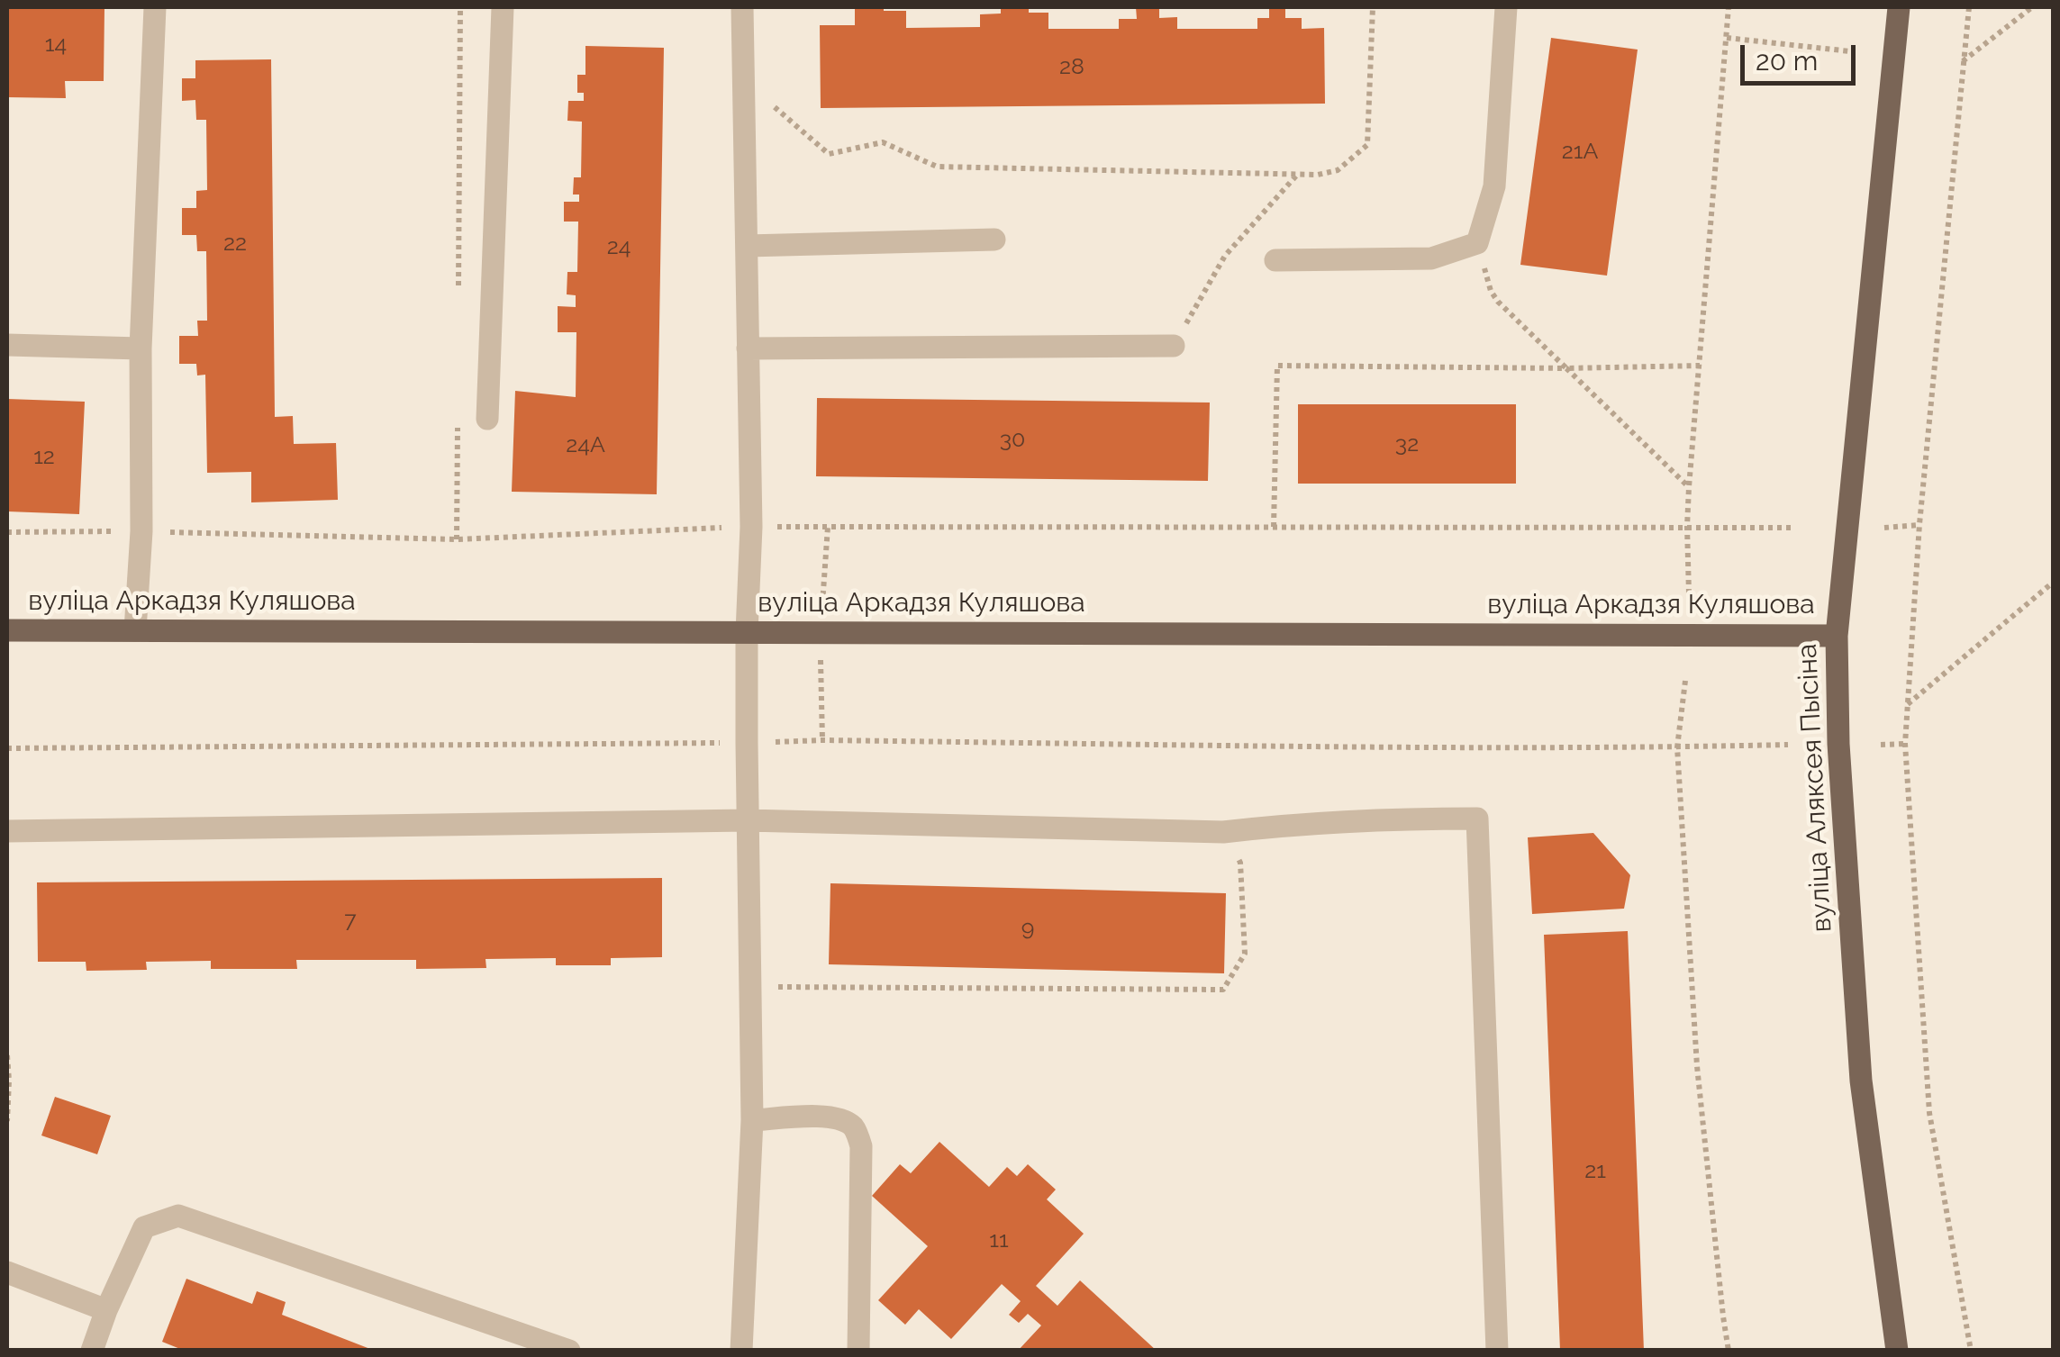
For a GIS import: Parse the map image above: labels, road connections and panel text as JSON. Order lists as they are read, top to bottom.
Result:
{
  "streets": {
    "main road": ["вуліца Аркадзя Куляшова", "вуліца Аляксея Пысіна"]
  },
  "crossings": [
    ["вуліца Аркадзя Куляшова", "вуліца Аляксея Пысіна"]
  ],
  "house_numbers": [
    "14",
    "28",
    "21А",
    "22",
    "24",
    "30",
    "32",
    "24А",
    "12",
    "7",
    "9",
    "21",
    "11"
  ],
  "scale_bar": "20 m"
}
